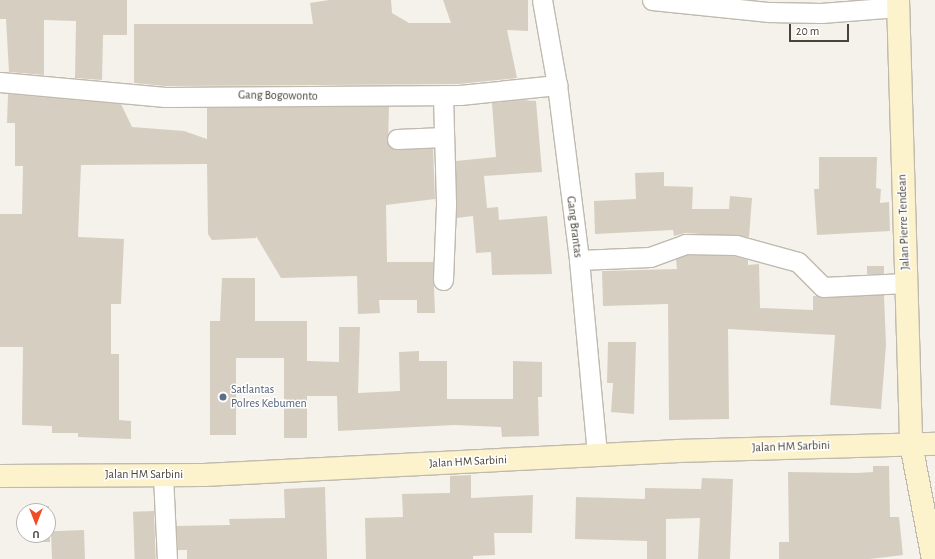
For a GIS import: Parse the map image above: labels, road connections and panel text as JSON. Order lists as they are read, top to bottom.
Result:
{
  "streets": {
    "main road": ["Jalan Pierre Tendean", "Jalan HM Sarbini"],
    "street": ["Gang Bogowonto", "Gang Brantas"]
  },
  "crossings": [
    ["Gang Bogowonto", "Gang Brantas"],
    ["Jalan Pierre Tendean", "Jalan HM Sarbini"],
    ["Gang Brantas", "Jalan HM Sarbini"]
  ],
  "places": ["Satlantas Polres Kebumen"],
  "scale_bar": "20 m",
  "north": "bottom"
}
